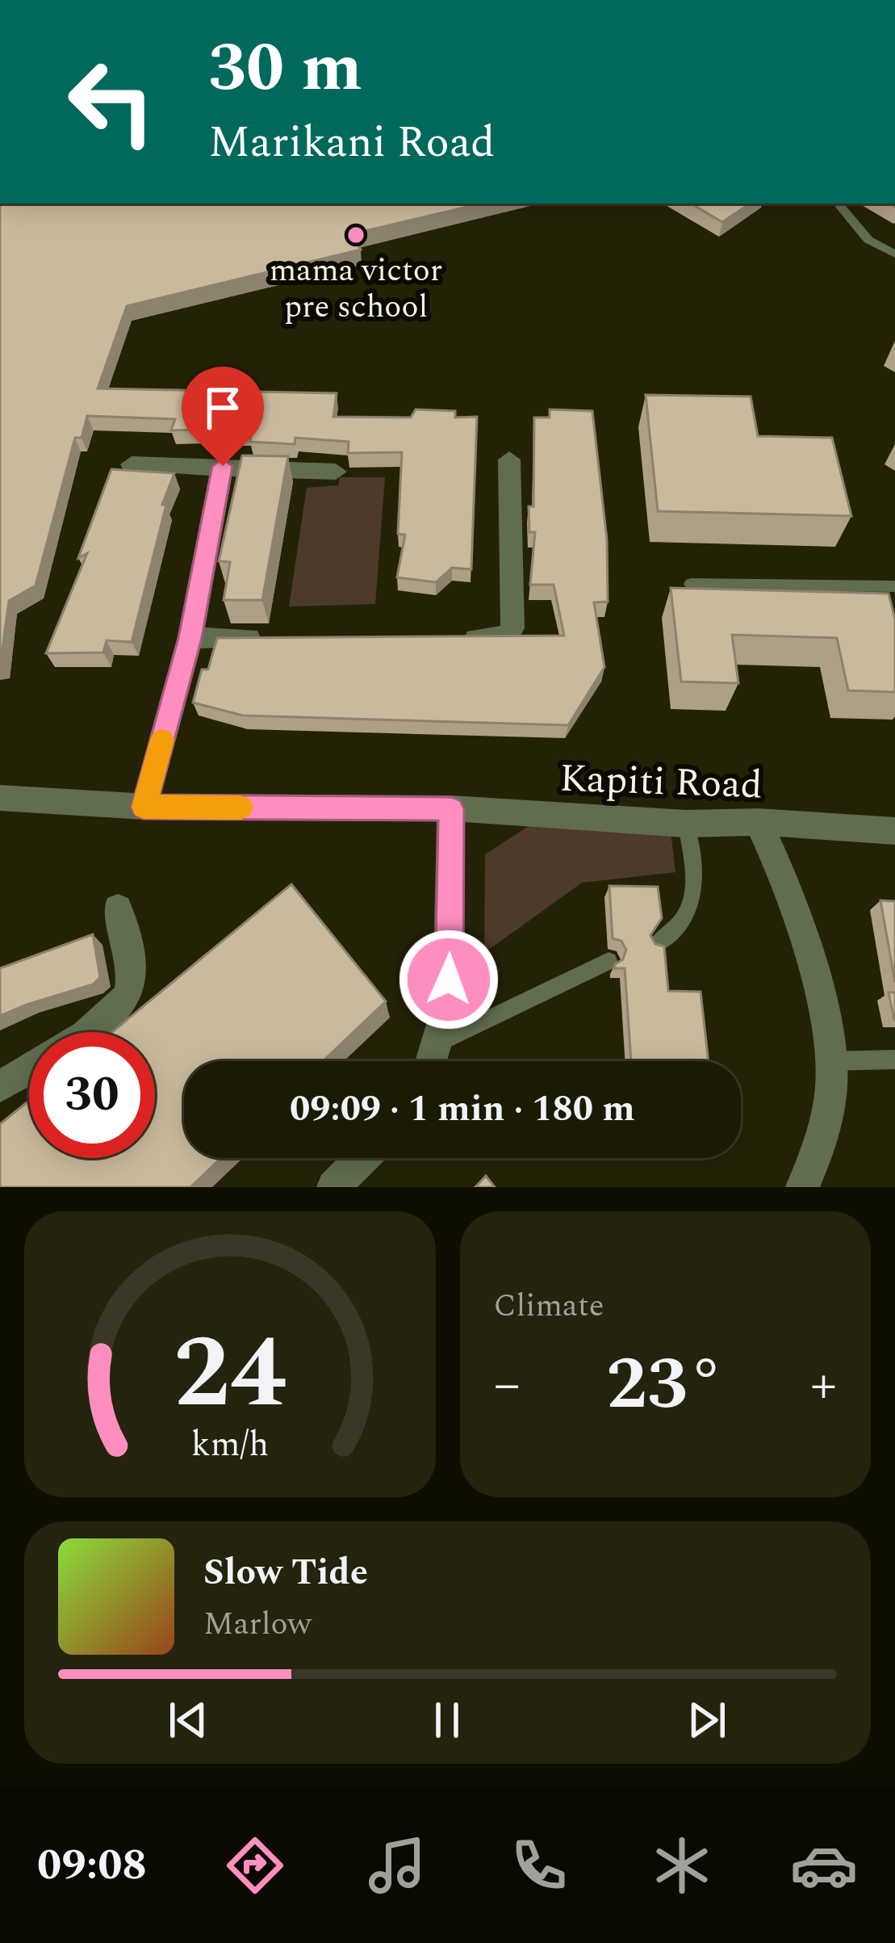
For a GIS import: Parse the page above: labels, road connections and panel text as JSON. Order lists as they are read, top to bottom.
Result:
{
  "streets": {
    "street": ["Kapiti Road"]
  },
  "places": ["mama victor pre school"],
  "page": {
    "turn": ["30 m", "Marikani Road"],
    "limit": "30",
    "trip": "09:09 · 1 min · 180 m",
    "tile": "Climate",
    "heat": ["−", "23°", "+"],
    "song": ["Slow Tide", "Marlow"],
    "tabs": "09:08",
    "gauge": ["24", "km/h"]
  }
}
